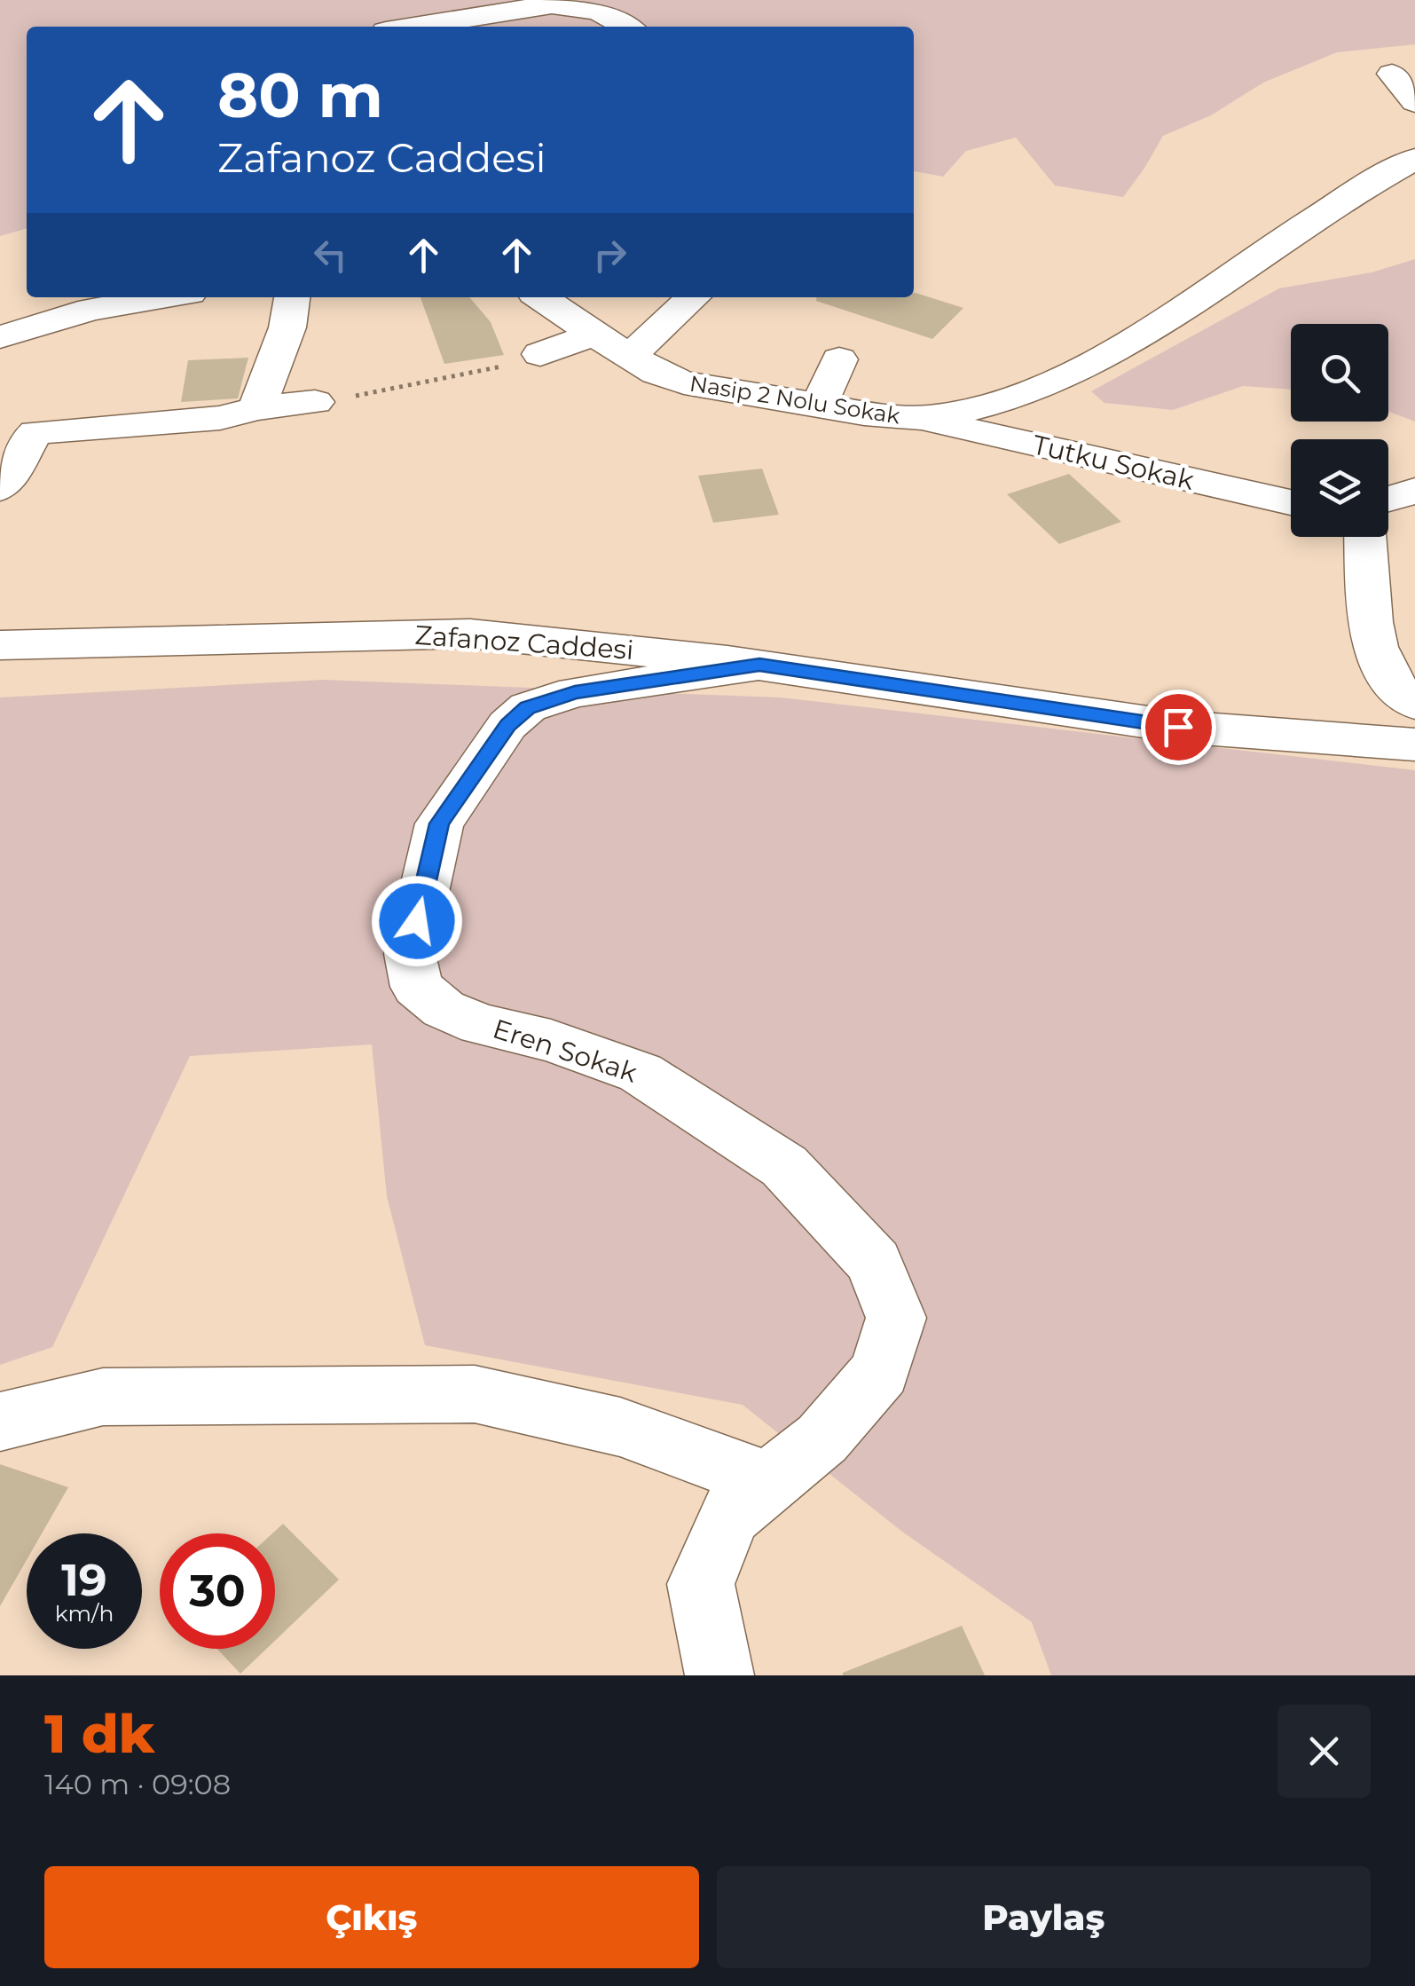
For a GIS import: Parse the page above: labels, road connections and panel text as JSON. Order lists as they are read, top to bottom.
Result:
{
  "streets": {
    "street": [
      "Nasip 2 Nolu Sokak",
      "Tutku Sokak",
      "Zafanoz Caddesi",
      "Eren Sokak"
    ]
  },
  "crossings": [
    ["Nasip 2 Nolu Sokak", "Tutku Sokak"],
    ["Zafanoz Caddesi", "Eren Sokak"]
  ],
  "page": {
    "turn": ["80 m", "Zafanoz Caddesi"],
    "speed": "19 km/h",
    "limit": "30",
    "heading": ["1 dk", "140 m · 09:08"],
    "buttons": ["Çıkış", "Paylaş"]
  }
}
